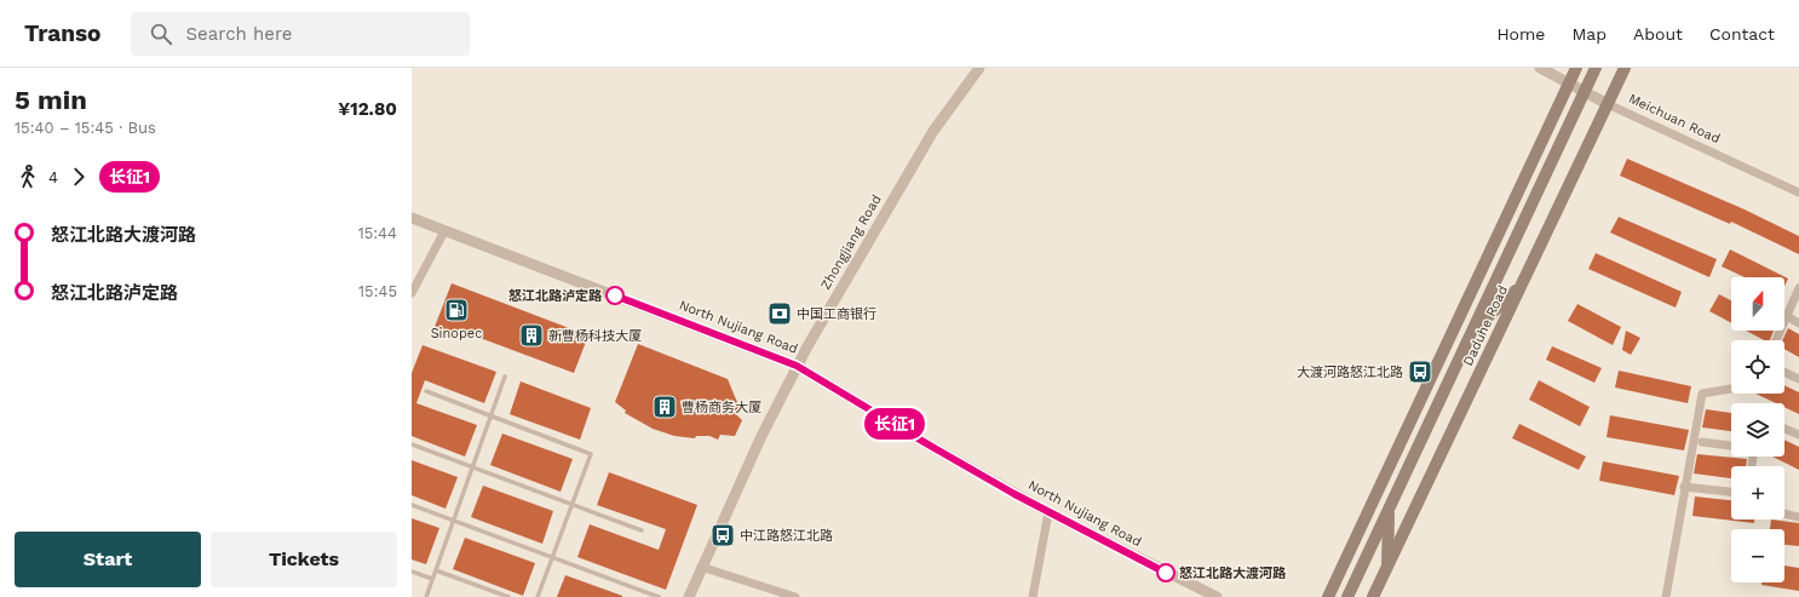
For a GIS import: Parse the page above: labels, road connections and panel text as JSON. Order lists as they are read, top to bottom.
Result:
{
  "streets": {
    "main road": ["Daduhe Road"],
    "street": ["Meichuan Road", "Zhongjiang Road", "North Nujiang Road"]
  },
  "crossings": [
    ["Meichuan Road", "Daduhe Road"],
    ["Zhongjiang Road", "North Nujiang Road"]
  ],
  "places": {
    "other": ["怒江北路泸定路", "怒江北路大渡河路"],
    "fuel station": ["Sinopec"],
    "bank": ["中国工商银行"],
    "building": ["新曹杨科技大厦", "曹杨商务大厦"],
    "bus stop": ["大渡河路怒江北路", "中江路怒江北路"]
  },
  "lines": ["bus line 长征1"],
  "north": "top",
  "page": {
    "header": "Transo",
    "search": "Search here",
    "nav": [
      "Home",
      "Map",
      "About",
      "Contact"
    ],
    "heading": ["5 min", "15:40 – 15:45 · Bus", "¥12.80"],
    "on_map": "长征1",
    "legs": ["4", "长征1"],
    "list": [
      {
        "name": "怒江北路大渡河路",
        "value": "15:44"
      },
      {
        "name": "怒江北路泸定路",
        "value": "15:45"
      }
    ],
    "map_buttons": ["+", "−"],
    "buttons": ["Start", "Tickets"]
  }
}
